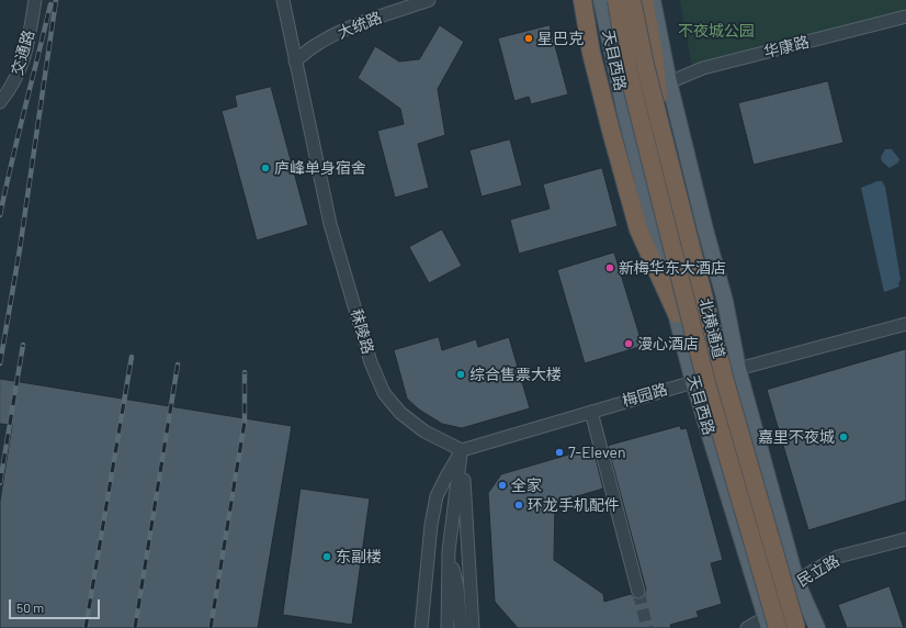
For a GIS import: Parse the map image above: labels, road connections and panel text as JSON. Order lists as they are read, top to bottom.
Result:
{
  "streets": {
    "highway": ["北横通道"],
    "main road": ["天目西路"],
    "street": [
      "大统路",
      "华康路",
      "交通路",
      "秣陵路",
      "梅园路",
      "民立路"
    ]
  },
  "crossings": [
    ["大统路", "秣陵路"],
    ["天目西路", "北横通道"],
    ["天目西路", "梅园路"],
    ["天目西路", "民立路"],
    ["北横通道", "民立路"],
    ["秣陵路", "梅园路"]
  ],
  "parks": ["不夜城公园"],
  "places": [
    "星巴克",
    "庐峰单身宿舍",
    "新梅华东大酒店",
    "漫心酒店",
    "综合售票大楼",
    "嘉里不夜城",
    "7-Eleven",
    "全家",
    "环龙手机配件",
    "东副楼"
  ],
  "scale_bar": "50 m"
}
